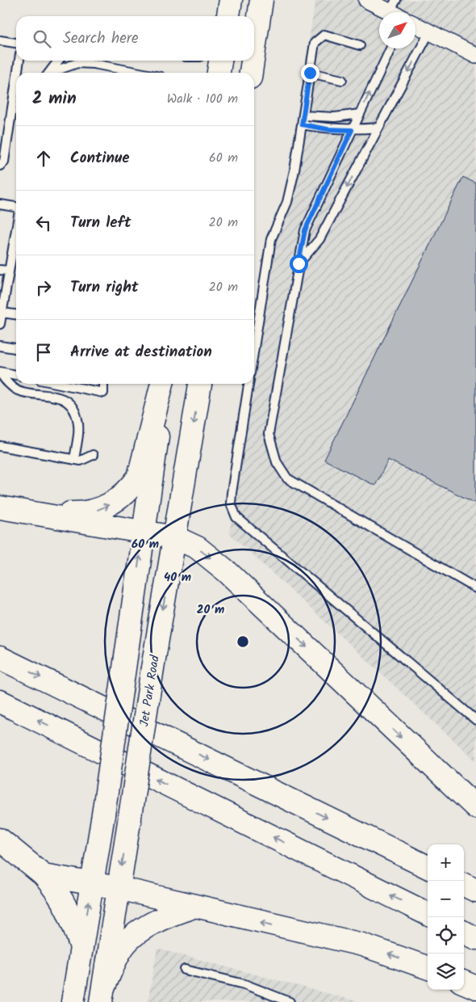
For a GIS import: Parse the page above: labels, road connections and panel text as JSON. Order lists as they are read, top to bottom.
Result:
{
  "streets": {
    "main road": ["Jet Park Road"]
  },
  "north": "top right",
  "page": {
    "search": "Search here",
    "heading": ["2 min", "Walk · 100 m"],
    "list": [
      ["Continue", "60 m"],
      ["Turn left", "20 m"],
      ["Turn right", "20 m"],
      "Arrive at destination"
    ],
    "map_buttons": ["+", "−"]
  },
  "rings": ["60 m", "40 m", "20 m"]
}
